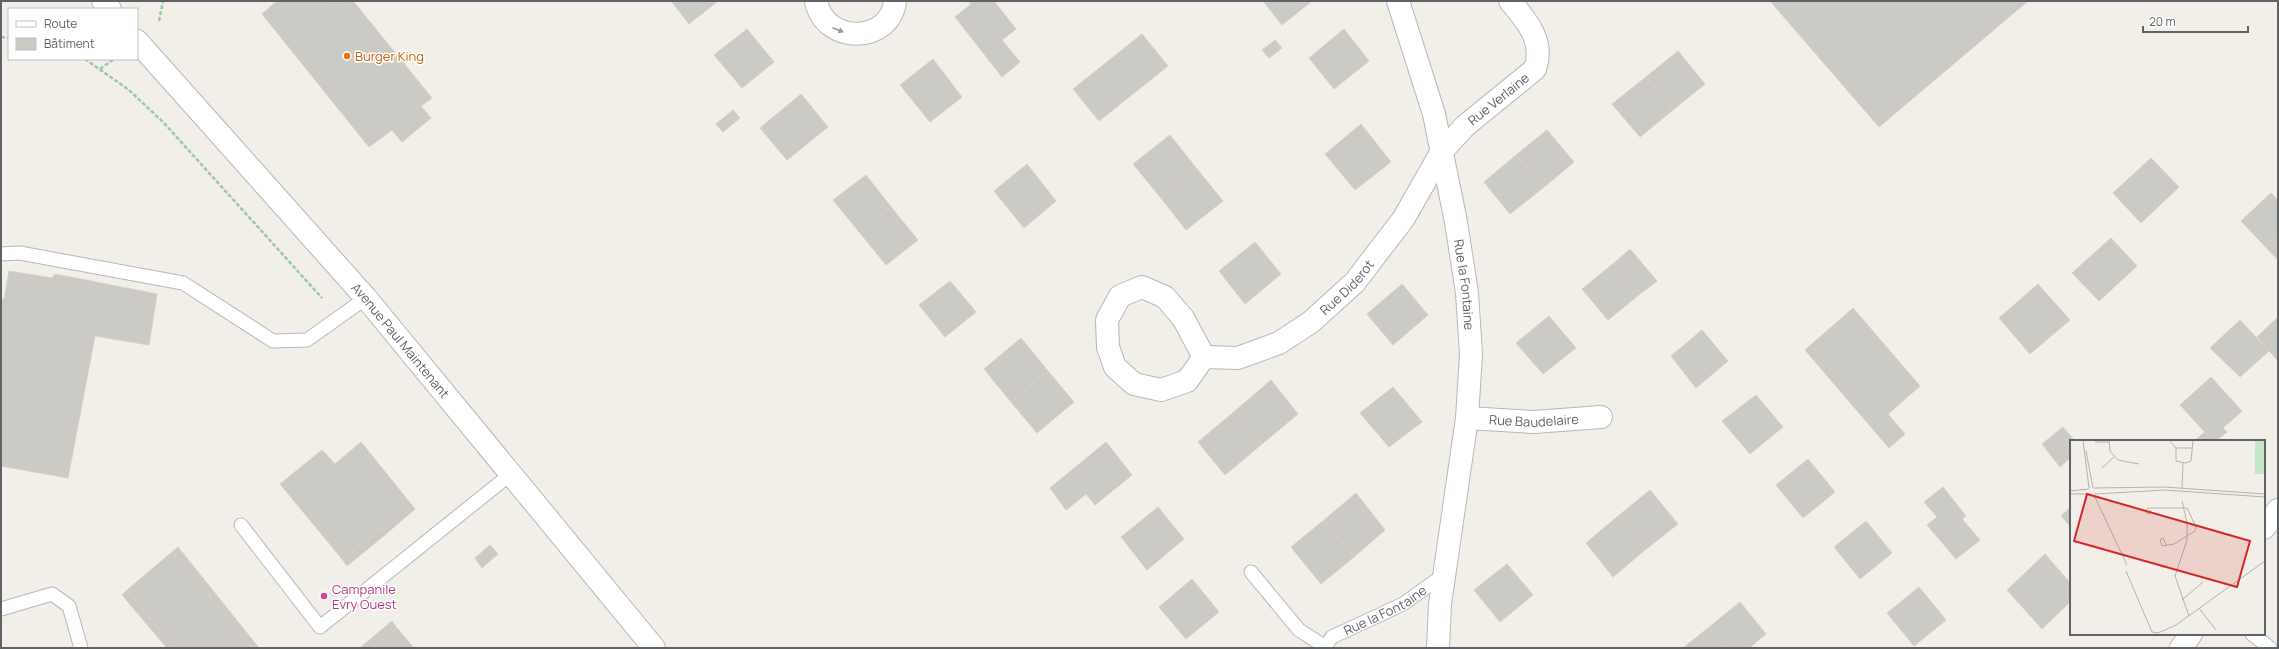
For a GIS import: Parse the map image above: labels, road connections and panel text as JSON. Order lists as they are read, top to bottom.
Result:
{
  "streets": {
    "street": [
      "Rue Verlaine",
      "Rue la Fontaine",
      "Rue Diderot",
      "Avenue Paul Maintenant",
      "Rue Baudelaire"
    ]
  },
  "crossings": [
    ["Rue Verlaine", "Rue la Fontaine"],
    ["Rue Verlaine", "Rue Diderot"],
    ["Rue la Fontaine", "Rue Diderot"],
    ["Rue la Fontaine", "Rue Baudelaire"]
  ],
  "places": ["Burger King", "Campanile Evry Ouest"],
  "legend": ["Route", "Bâtiment"],
  "scale_bar": "20 m"
}
